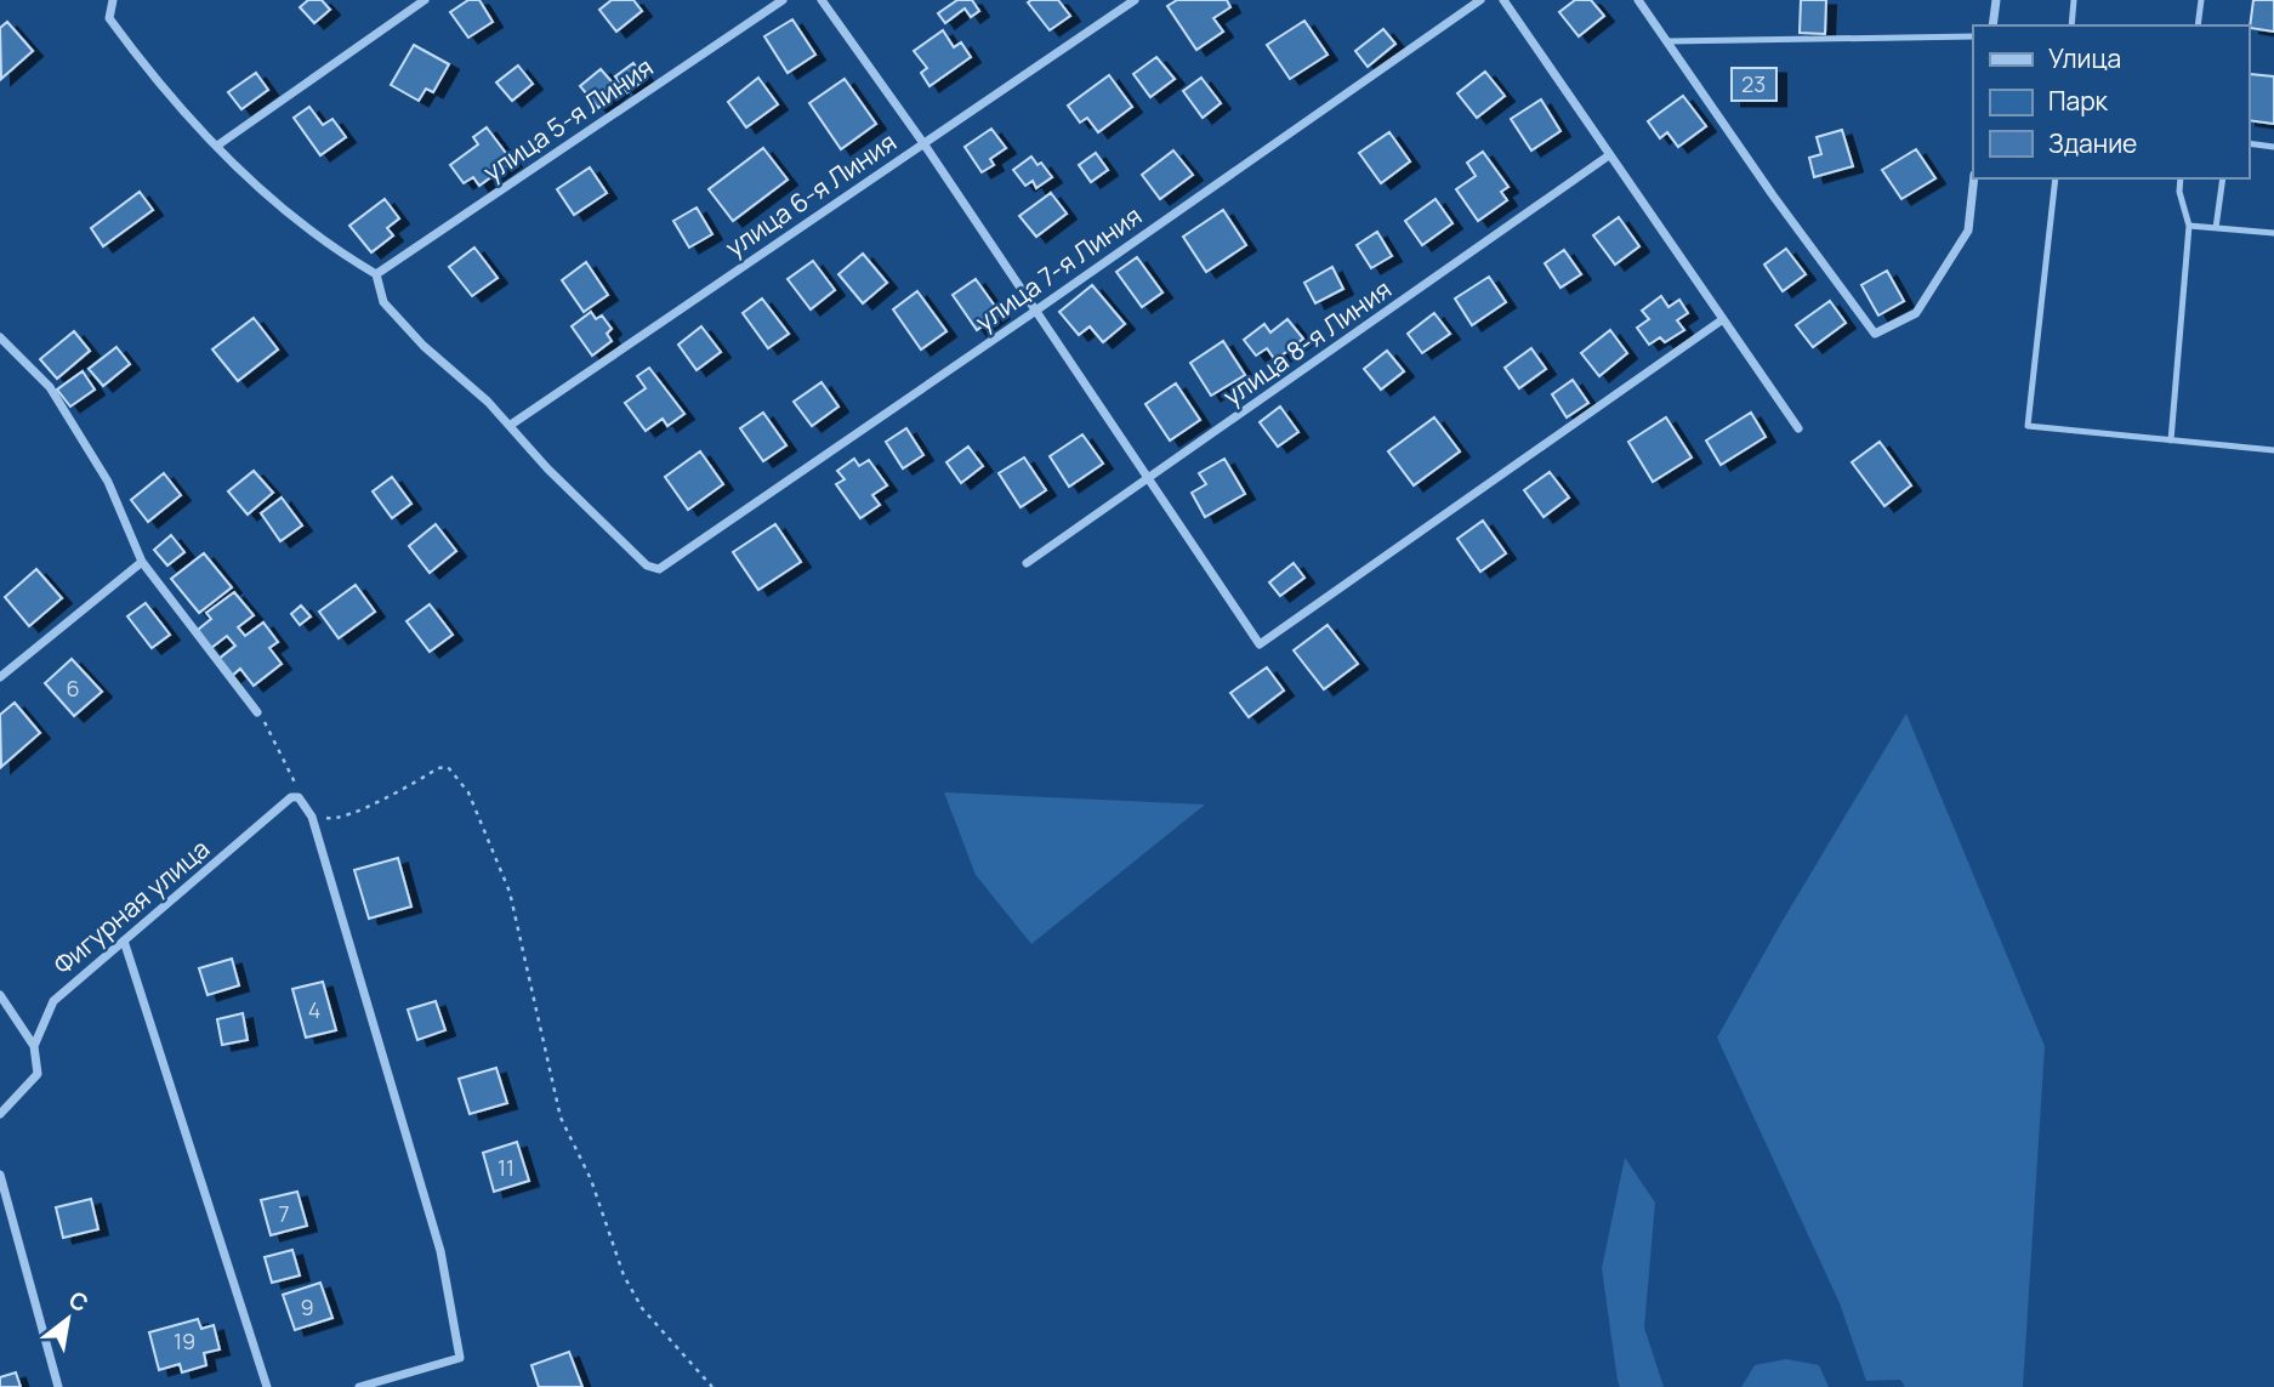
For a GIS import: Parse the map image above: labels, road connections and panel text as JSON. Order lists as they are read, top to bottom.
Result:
{
  "streets": {
    "street": [
      "улица 5-я Линия",
      "улица 6-я Линия",
      "улица 7-я Линия",
      "улица 8-я Линия",
      "Фигурная улица"
    ]
  },
  "crossings": [
    ["улица 6-я Линия", "улица 7-я Линия"]
  ],
  "house_numbers": [
    "23",
    "6",
    "4",
    "11",
    "7",
    "9",
    "19"
  ],
  "legend": ["Улица", "Парк", "Здание"],
  "north": "top right"
}
